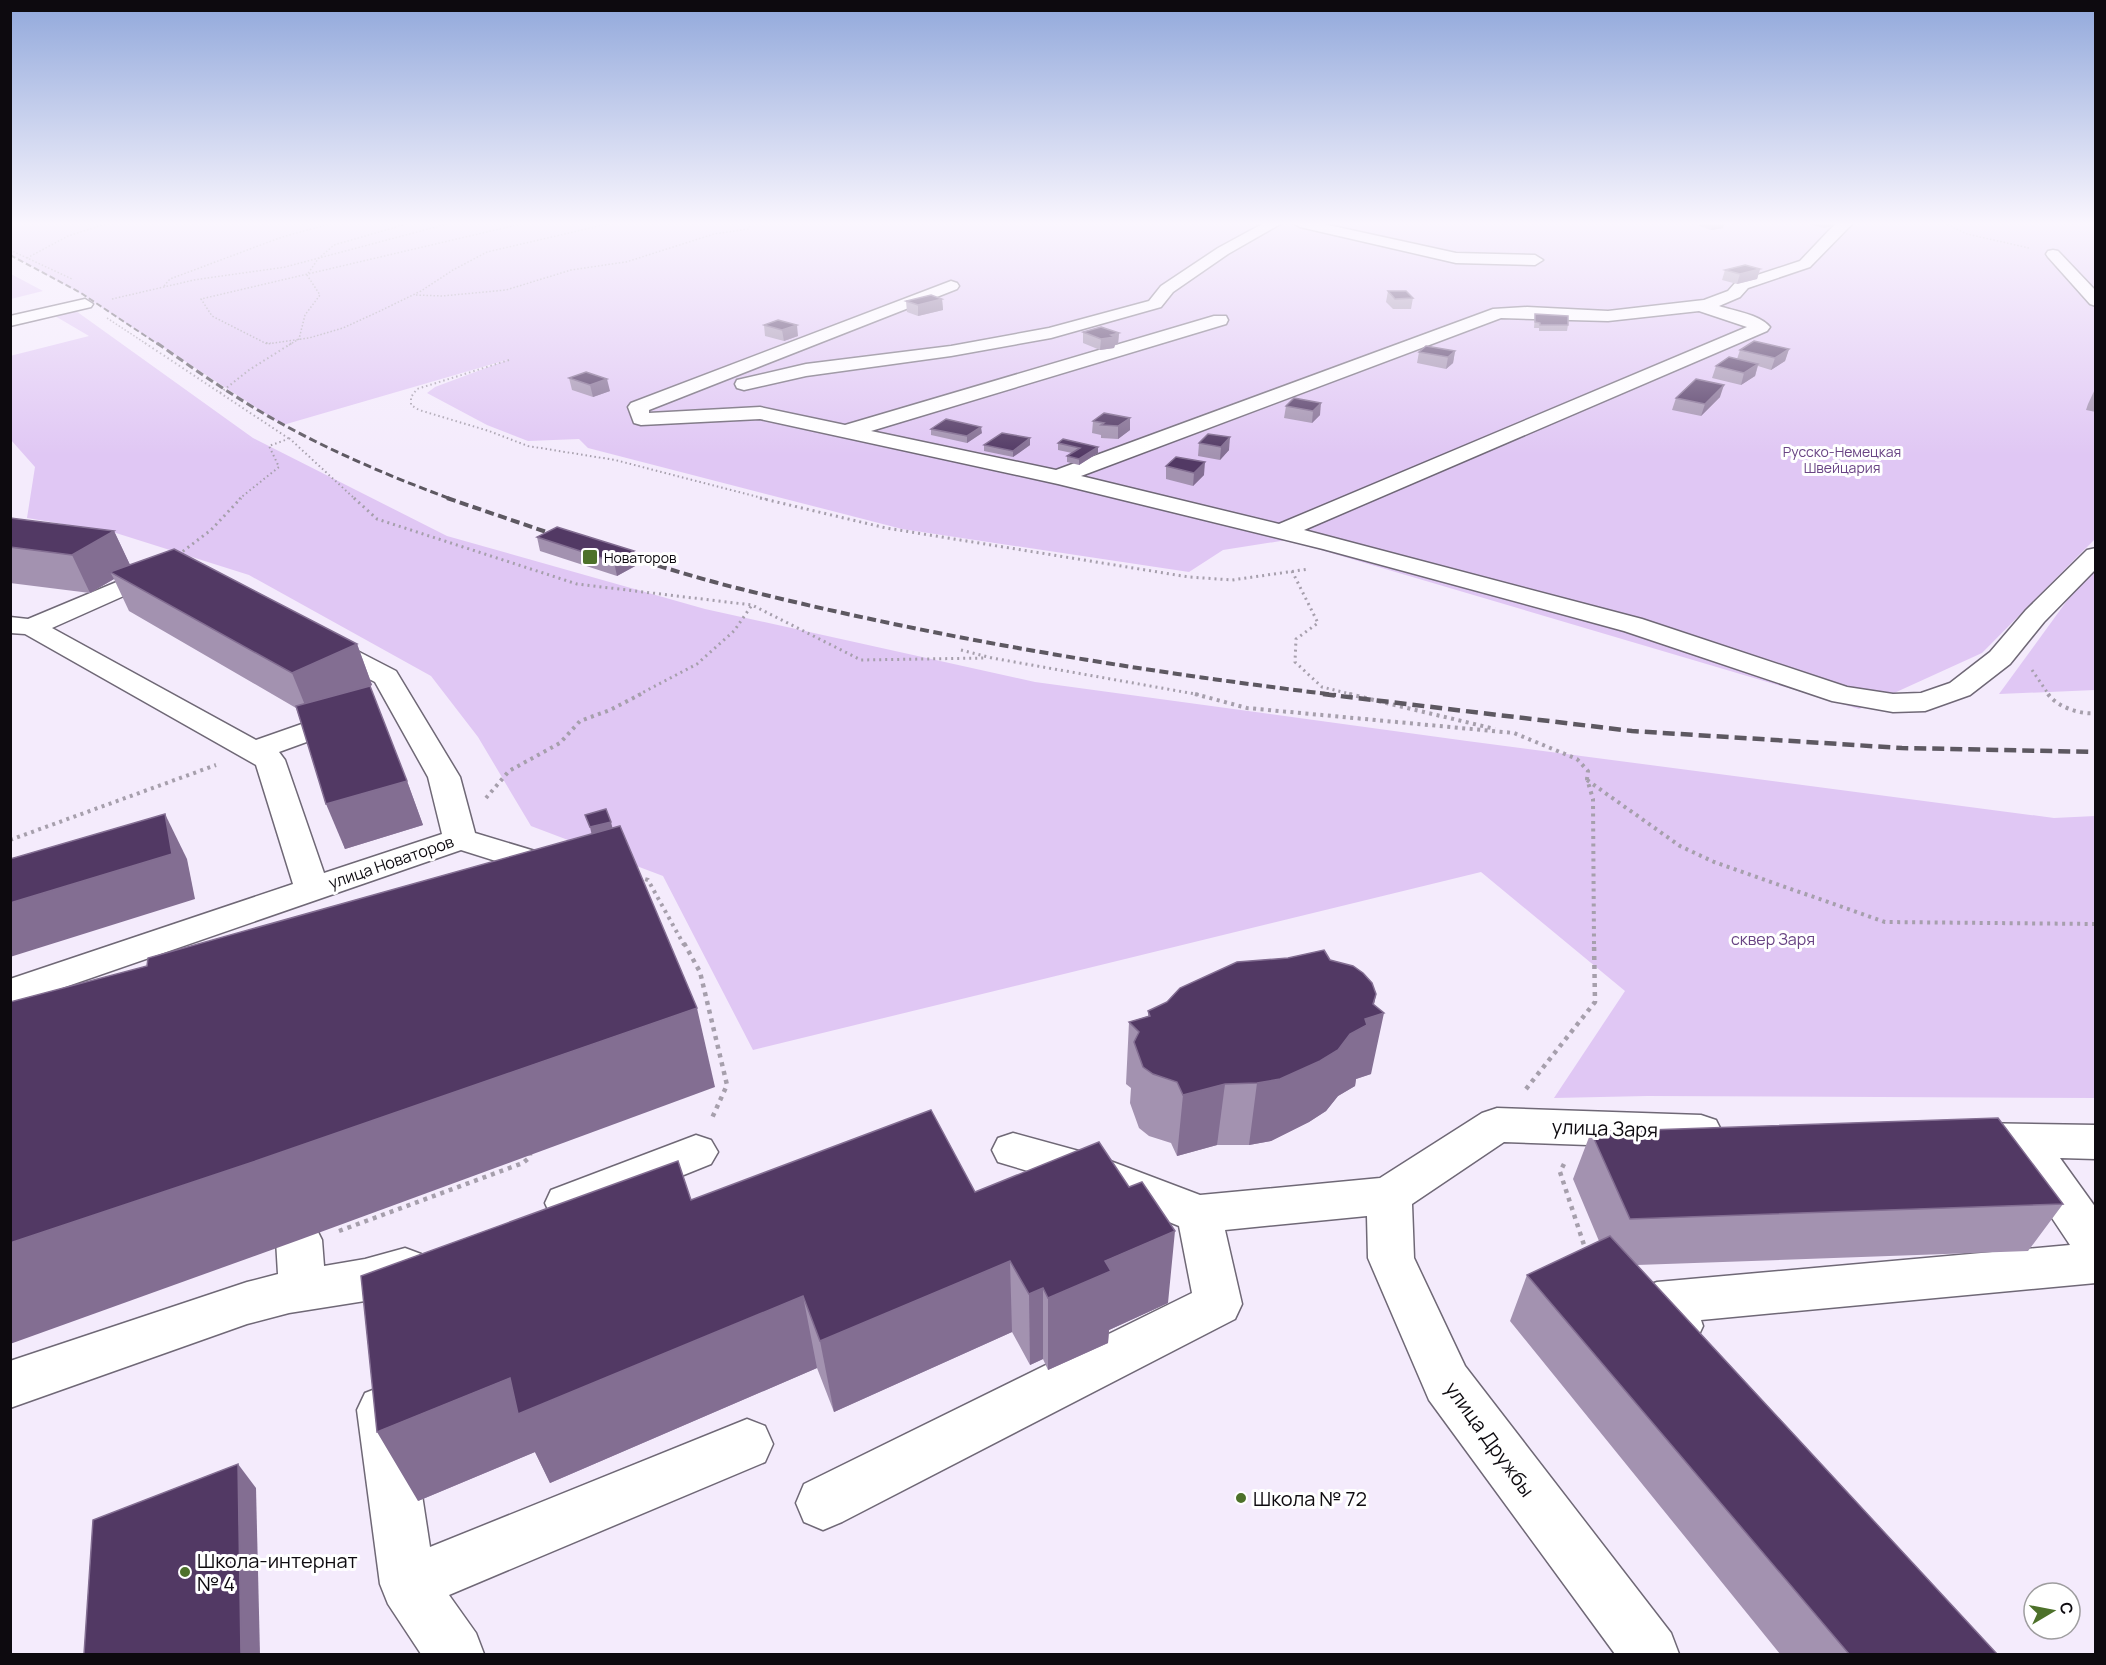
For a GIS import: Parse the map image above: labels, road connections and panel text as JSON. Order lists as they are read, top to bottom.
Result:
{
  "streets": {
    "street": ["улица Новаторов", "улица Заря", "улица Дружбы"]
  },
  "parks": ["Русско-Немецкая Швейцария", "сквер Заря"],
  "places": {
    "transit": ["Новаторов"],
    "other": ["Школа № 72", "Школа-интернат № 4"]
  },
  "north": "right"
}
